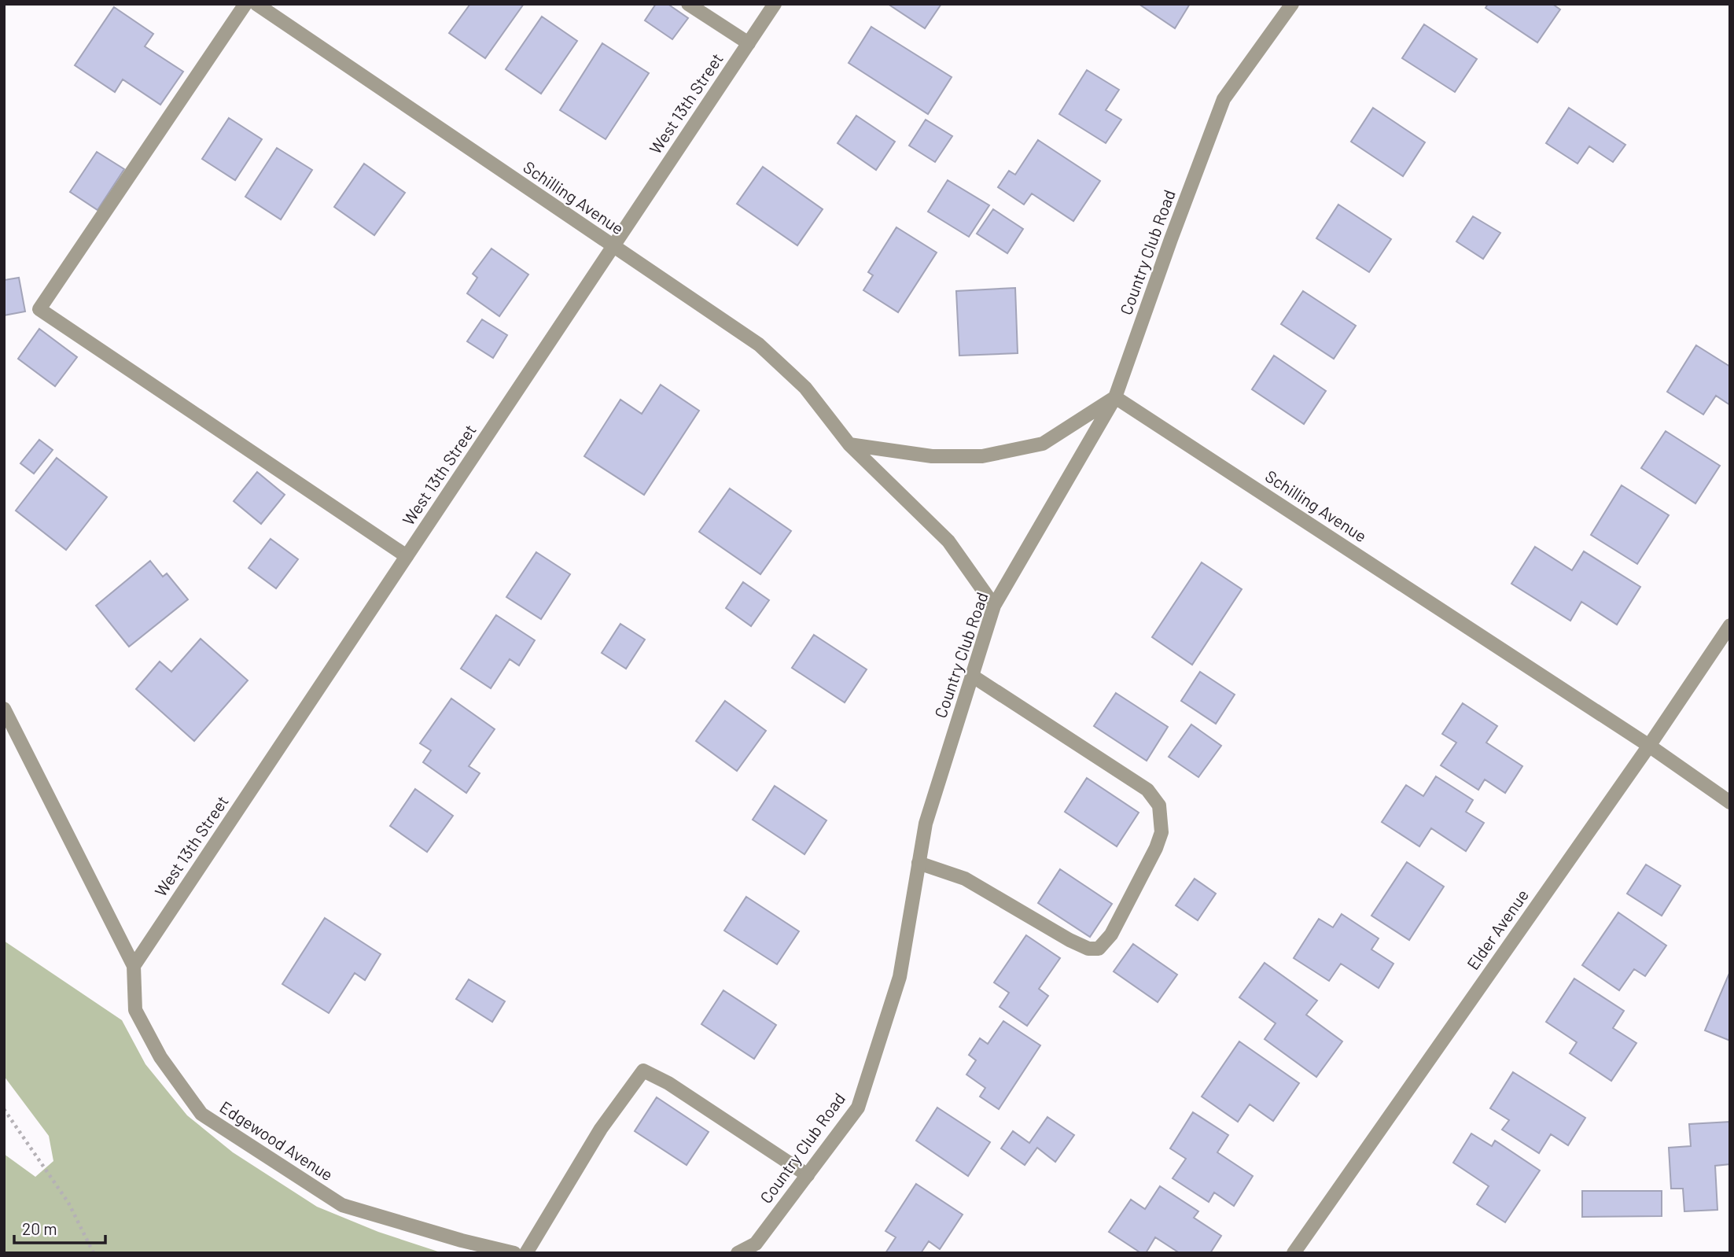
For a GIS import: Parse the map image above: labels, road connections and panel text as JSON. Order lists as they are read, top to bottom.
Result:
{
  "streets": {
    "street": [
      "West 13th Street",
      "Schilling Avenue",
      "Country Club Road",
      "Elder Avenue",
      "Edgewood Avenue"
    ]
  },
  "crossings": [
    ["West 13th Street", "Schilling Avenue"],
    ["West 13th Street", "Edgewood Avenue"],
    ["Schilling Avenue", "Country Club Road"],
    ["Schilling Avenue", "Elder Avenue"]
  ],
  "scale_bar": "20 m"
}
